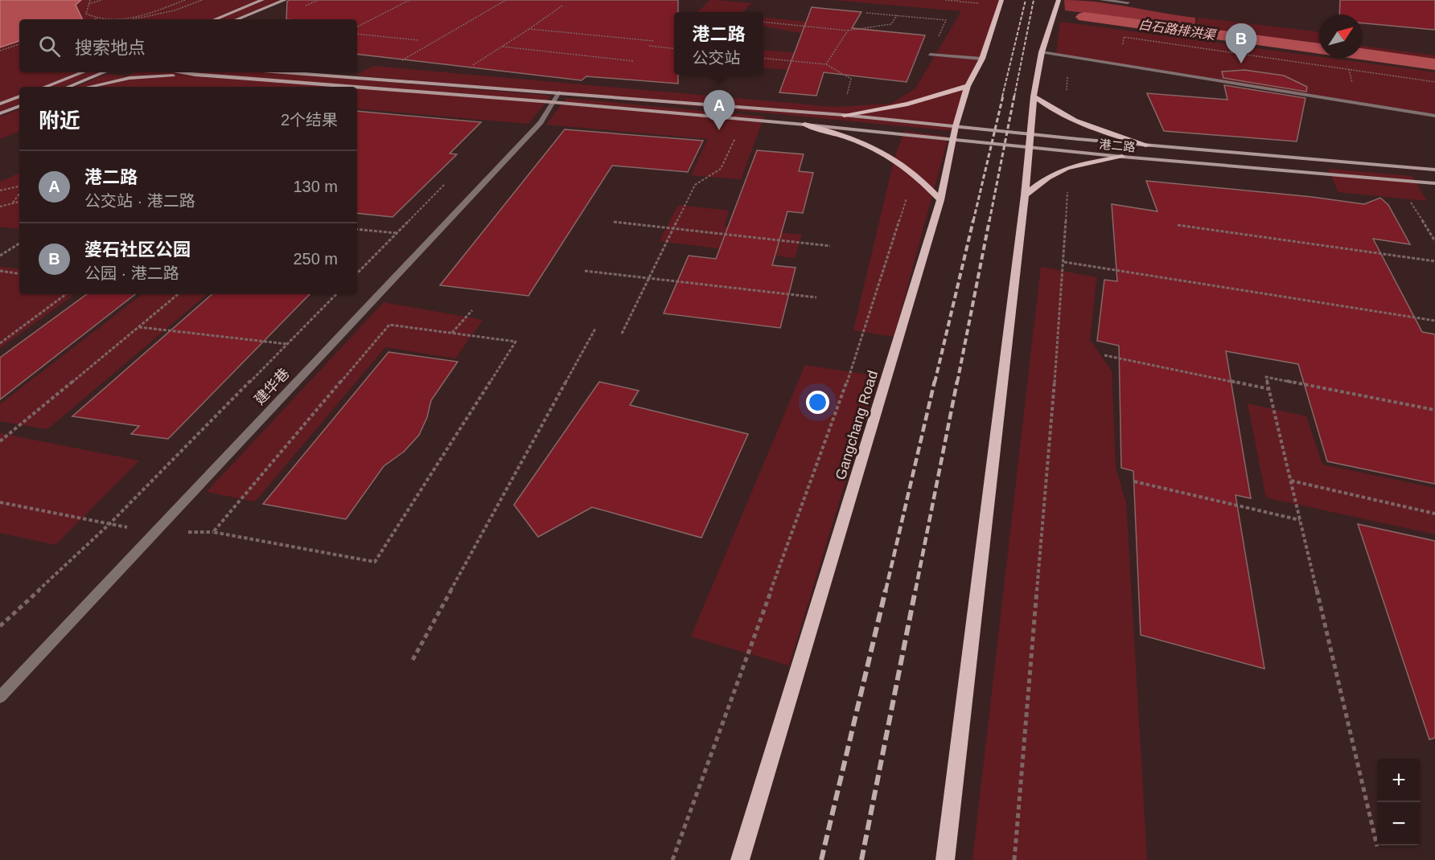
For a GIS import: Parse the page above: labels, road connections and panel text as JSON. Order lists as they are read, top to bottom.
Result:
{
  "streets": {
    "main road": ["Gangchang Road"],
    "street": ["港二路", "建华巷"]
  },
  "crossings": [
    ["港二路", "建华巷"],
    ["港二路", "Gangchang Road"]
  ],
  "water": ["白石路排洪渠"],
  "north": "top right",
  "page": {
    "popup": ["港二路", "公交站"],
    "search": "搜索地点",
    "pins": ["B", "A"],
    "heading": ["附近", "2个结果"],
    "list": [
      {
        "mark": "A",
        "name": "港二路",
        "note": "公交站 · 港二路",
        "value": "130 m"
      },
      {
        "mark": "B",
        "name": "婆石社区公园",
        "note": "公园 · 港二路",
        "value": "250 m"
      }
    ],
    "map_buttons": ["+", "−"]
  }
}
